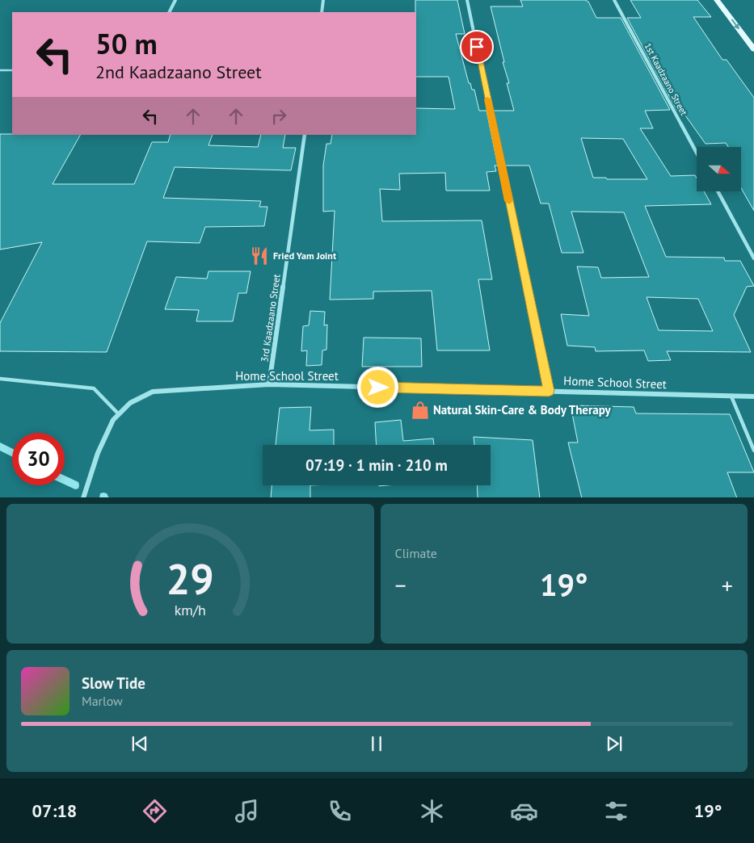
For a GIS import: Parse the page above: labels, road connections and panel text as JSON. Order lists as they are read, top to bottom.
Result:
{
  "streets": {
    "street": ["1st Kaadzaano Street", "3rd Kaadzaano Street", "Home School Street"]
  },
  "crossings": [
    ["3rd Kaadzaano Street", "Home School Street"]
  ],
  "places": {
    "restaurant": ["Fried Yam Joint"],
    "shop": ["Natural Skin-Care & Body Therapy"]
  },
  "north": "right",
  "page": {
    "turn": ["50 m", "2nd Kaadzaano Street"],
    "limit": "30",
    "trip": "07:19 · 1 min · 210 m",
    "tile": "Climate",
    "heat": ["−", "19°", "+"],
    "song": ["Slow Tide", "Marlow"],
    "tabs": ["07:18", "19°"],
    "gauge": ["29", "km/h"]
  }
}
